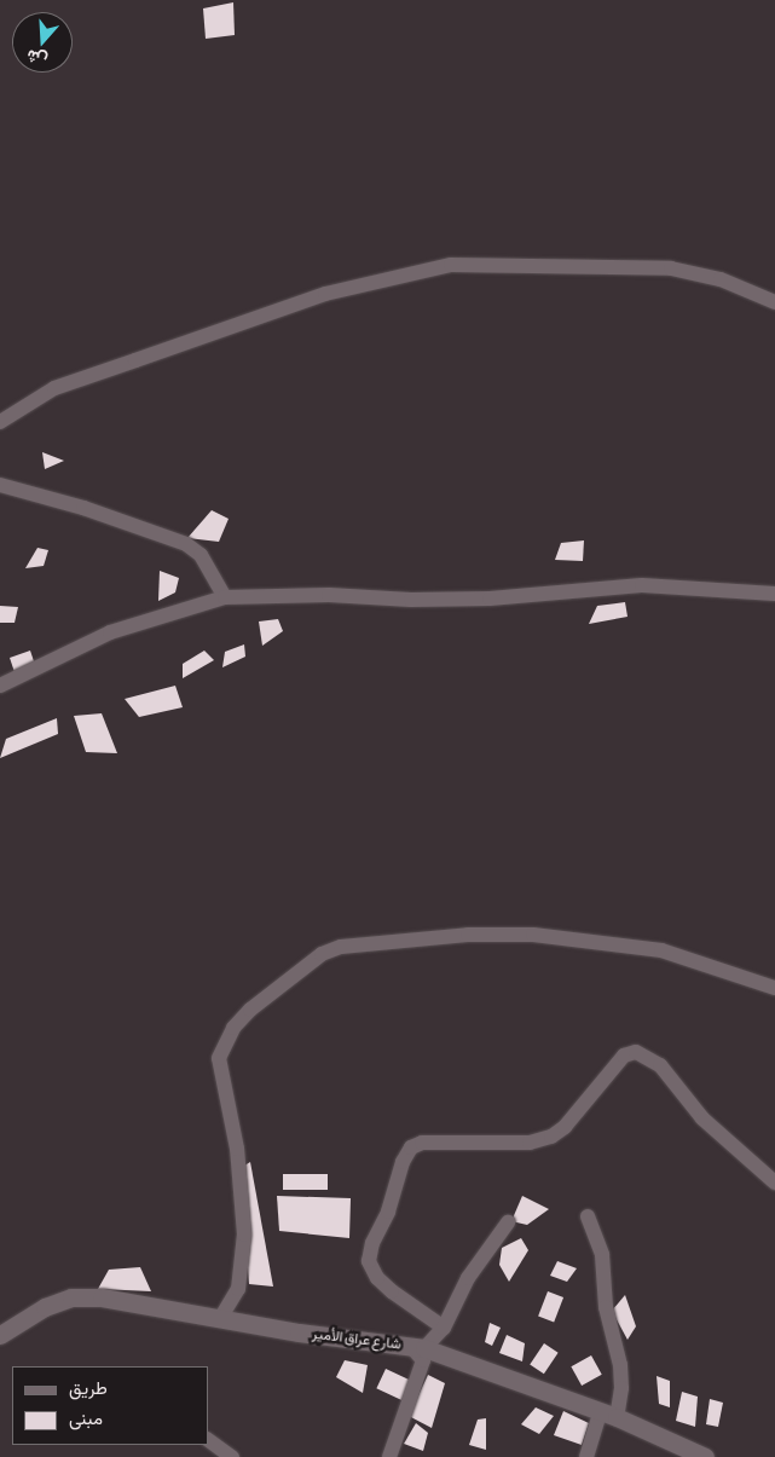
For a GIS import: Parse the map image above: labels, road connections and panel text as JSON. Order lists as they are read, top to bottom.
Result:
{
  "streets": {
    "main road": ["شارع عراق الأمير"]
  },
  "legend": ["طريق", "مبنى"],
  "north": "bottom"
}
